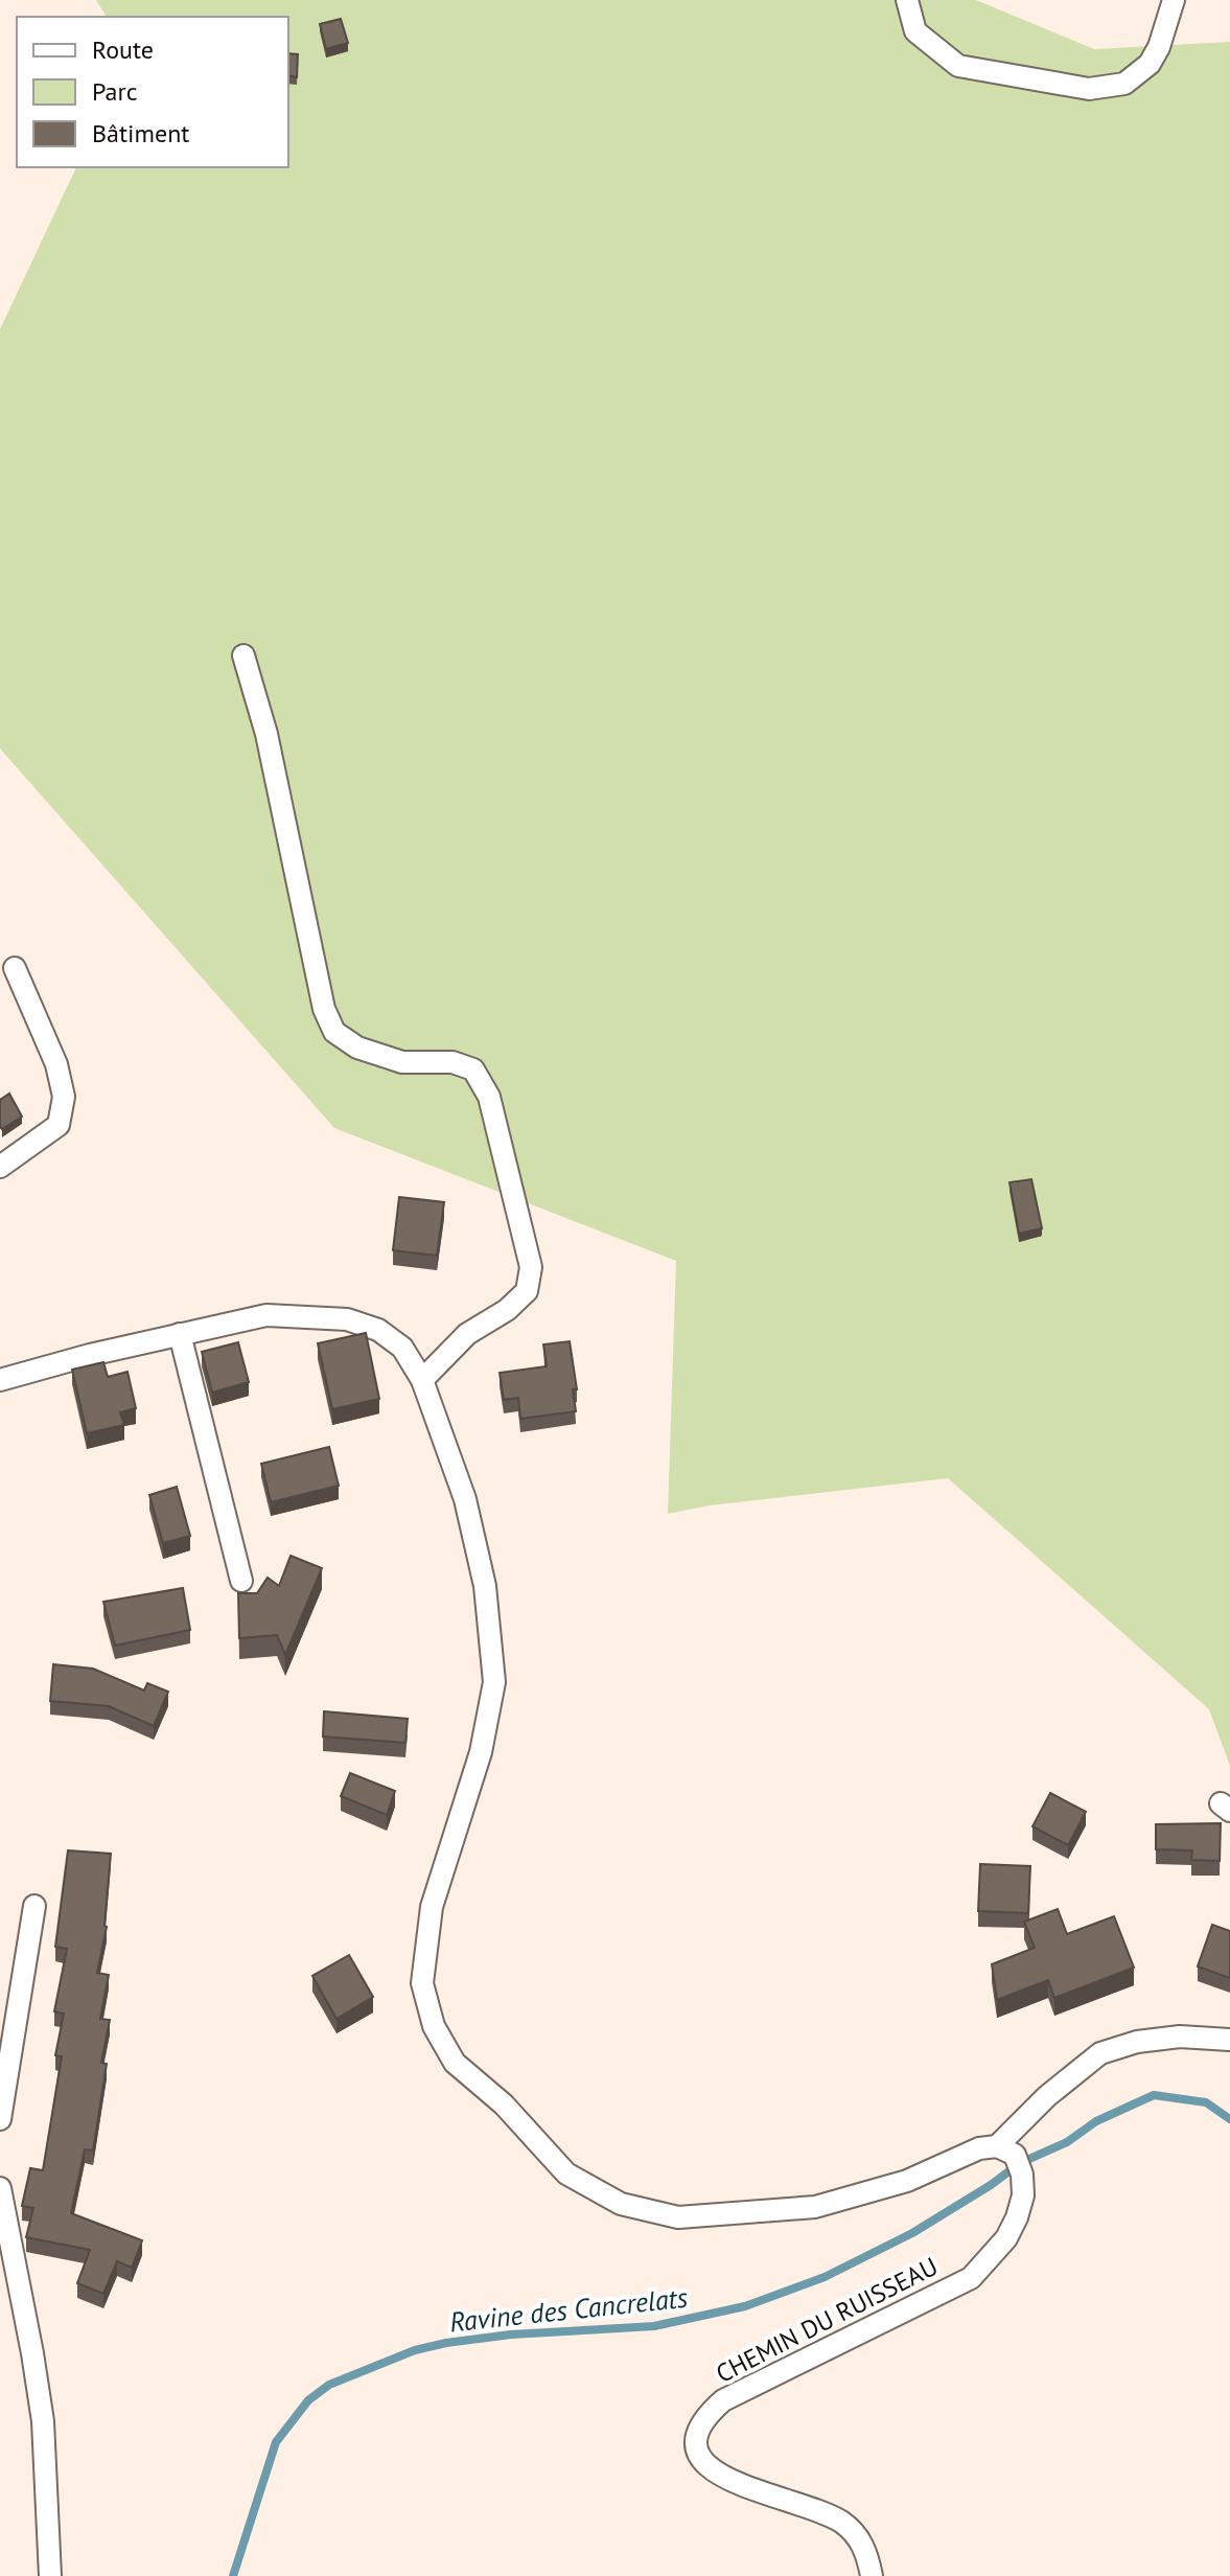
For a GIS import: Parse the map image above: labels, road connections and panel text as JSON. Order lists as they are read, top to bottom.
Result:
{
  "streets": {
    "street": ["CHEMIN DU RUISSEAU"]
  },
  "water": ["Ravine des Cancrelats"],
  "legend": ["Route", "Parc", "Bâtiment"]
}
